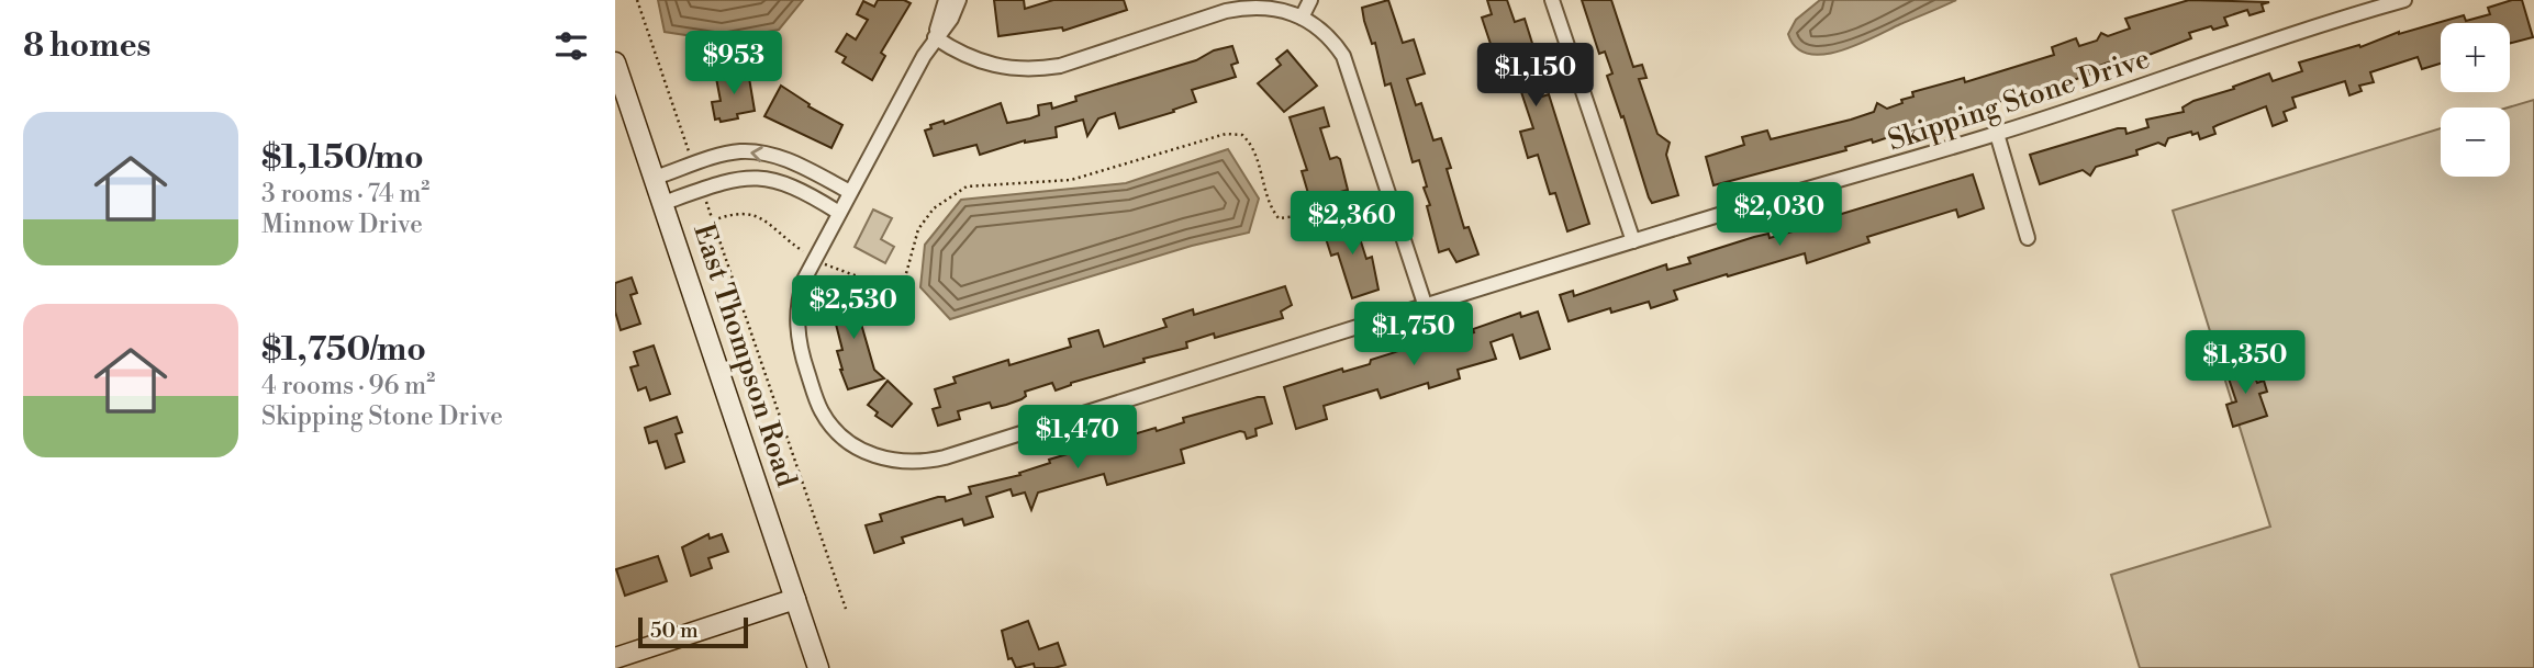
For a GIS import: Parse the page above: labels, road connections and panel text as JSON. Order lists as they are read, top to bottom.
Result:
{
  "streets": {
    "main road": ["East Thompson Road"],
    "street": ["Skipping Stone Drive"]
  },
  "scale_bar": "50 m",
  "page": {
    "heading": "8 homes",
    "map_buttons": ["+", "−"],
    "price": [
      "$953",
      "$1,150",
      "$2,030",
      "$2,360",
      "$2,530",
      "$1,750",
      "$1,350",
      "$1,470"
    ],
    "list": [
      {
        "name": "$1,150/mo",
        "note": "3 rooms · 74 m² · Minnow Drive"
      },
      {
        "name": "$1,750/mo",
        "note": "4 rooms · 96 m² · Skipping Stone Drive"
      }
    ],
    "scale": "50 m"
  }
}
